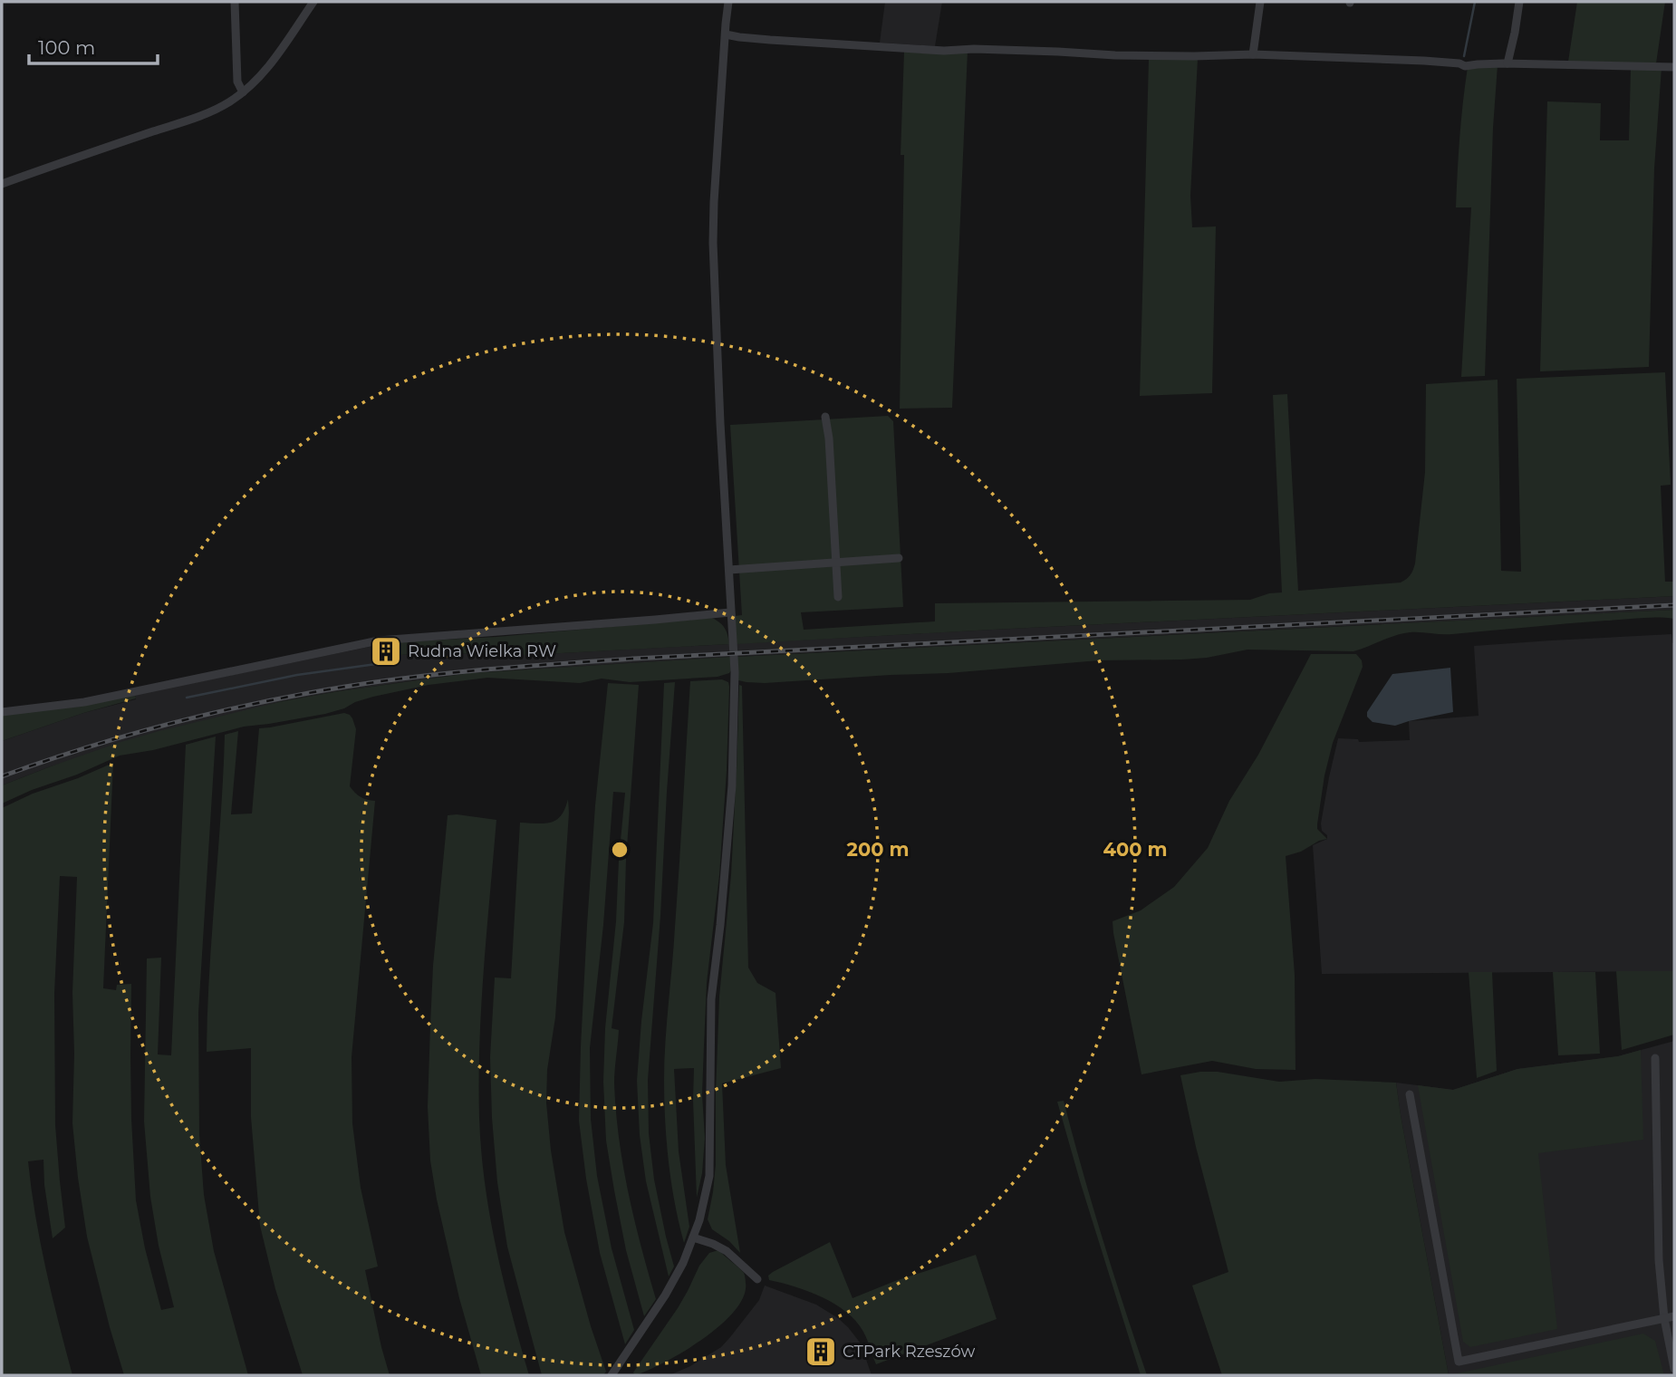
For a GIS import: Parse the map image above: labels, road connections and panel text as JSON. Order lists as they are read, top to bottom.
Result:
{
  "places": {
    "building": ["Rudna Wielka RW", "CTPark Rzeszów"]
  },
  "scale_bar": "100 m",
  "rings": ["200 m", "400 m"]
}
